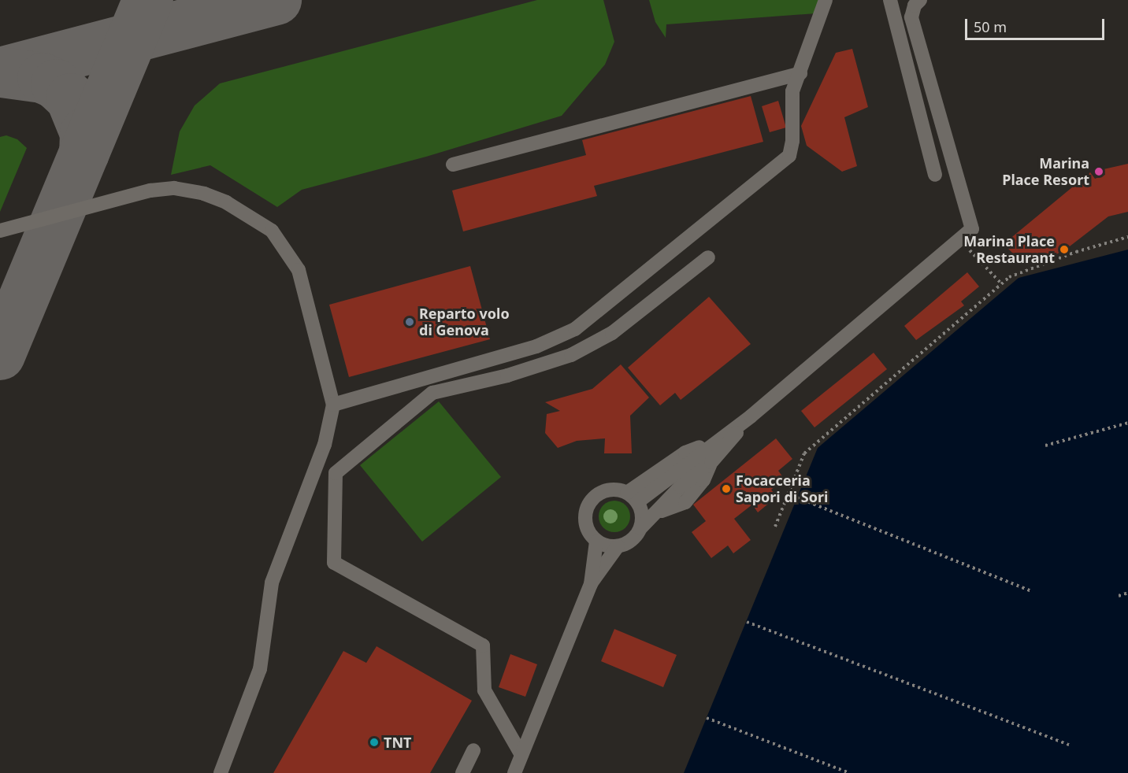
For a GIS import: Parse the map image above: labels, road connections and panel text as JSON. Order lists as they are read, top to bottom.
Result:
{
  "places": [
    "Marina Place Resort",
    "Marina Place Restaurant",
    "Reparto volo di Genova",
    "Focacceria Sapori di Sori",
    "TNT"
  ],
  "scale_bar": "50 m"
}
